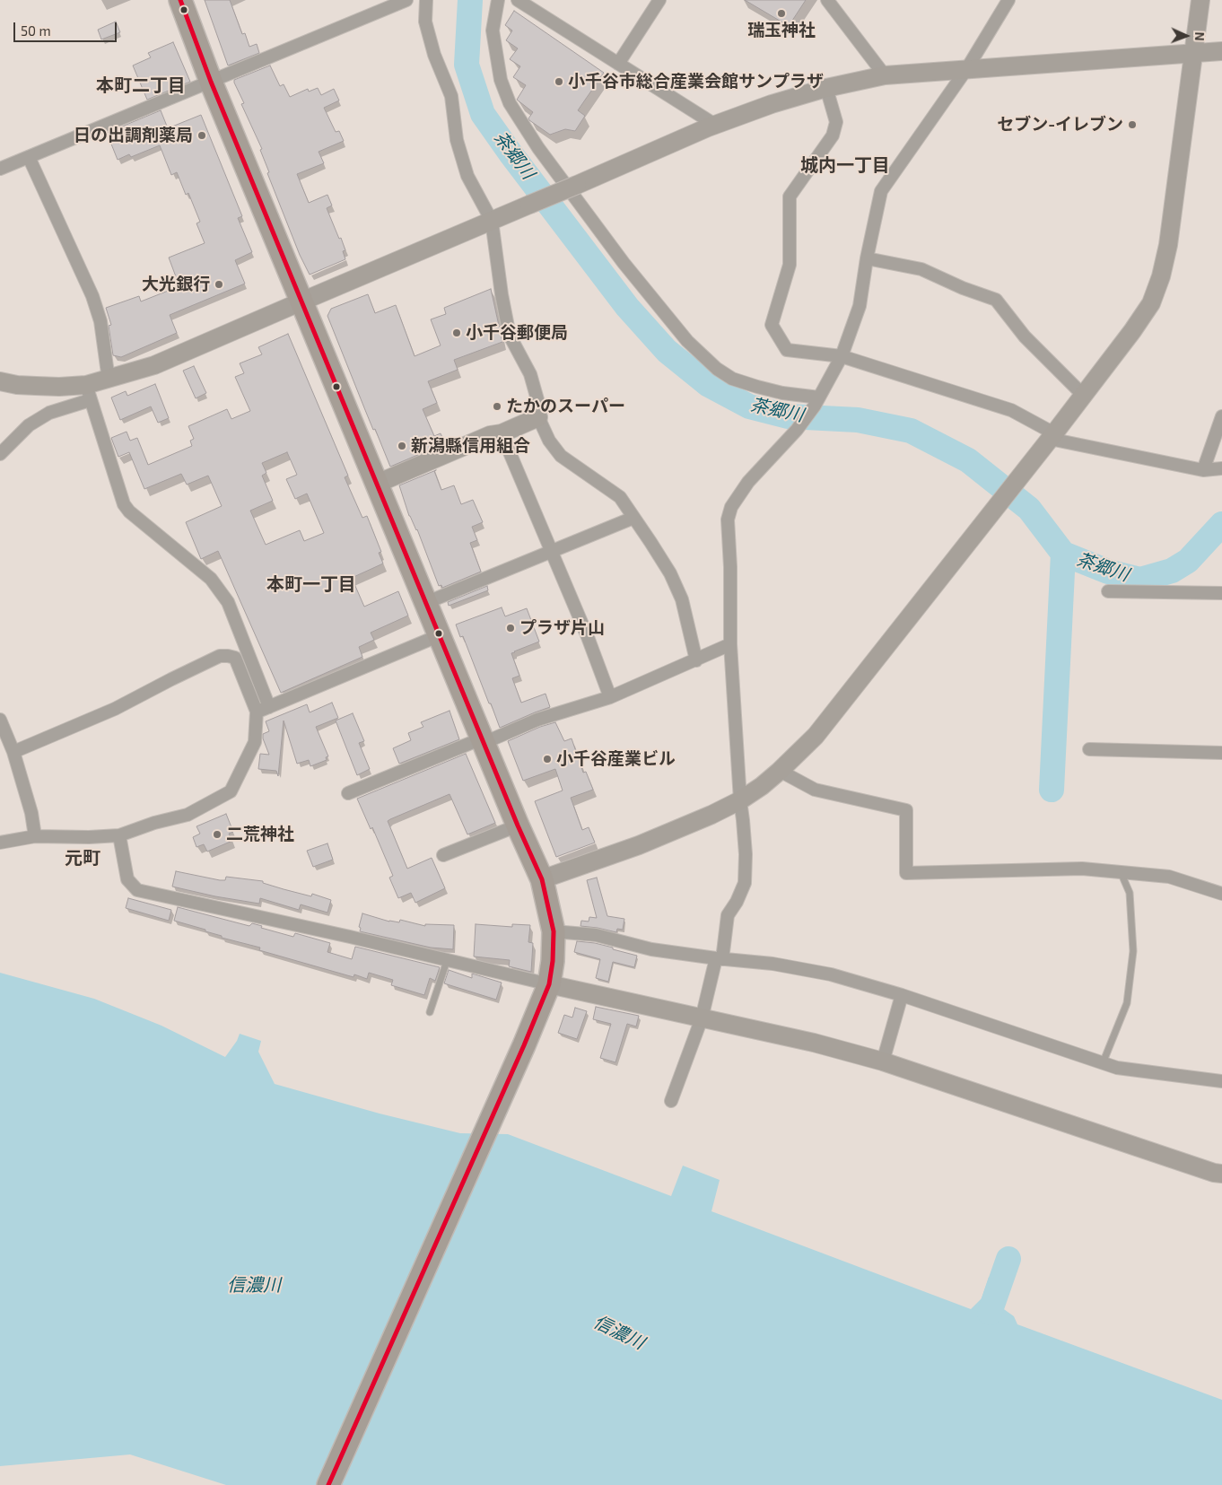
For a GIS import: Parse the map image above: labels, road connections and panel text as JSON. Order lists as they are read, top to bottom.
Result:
{
  "districts": [
    "本町二丁目",
    "城内一丁目",
    "本町一丁目",
    "元町"
  ],
  "water": ["茶郷川", "信濃川"],
  "places": [
    "瑞玉神社",
    "小千谷市総合産業会館サンプラザ",
    "セブン-イレブン",
    "日の出調剤薬局",
    "大光銀行",
    "小千谷郵便局",
    "たかのスーパー",
    "新潟縣信用組合",
    "プラザ片山",
    "小千谷産業ビル",
    "二荒神社"
  ],
  "scale_bar": "50 m",
  "north": "right"
}
